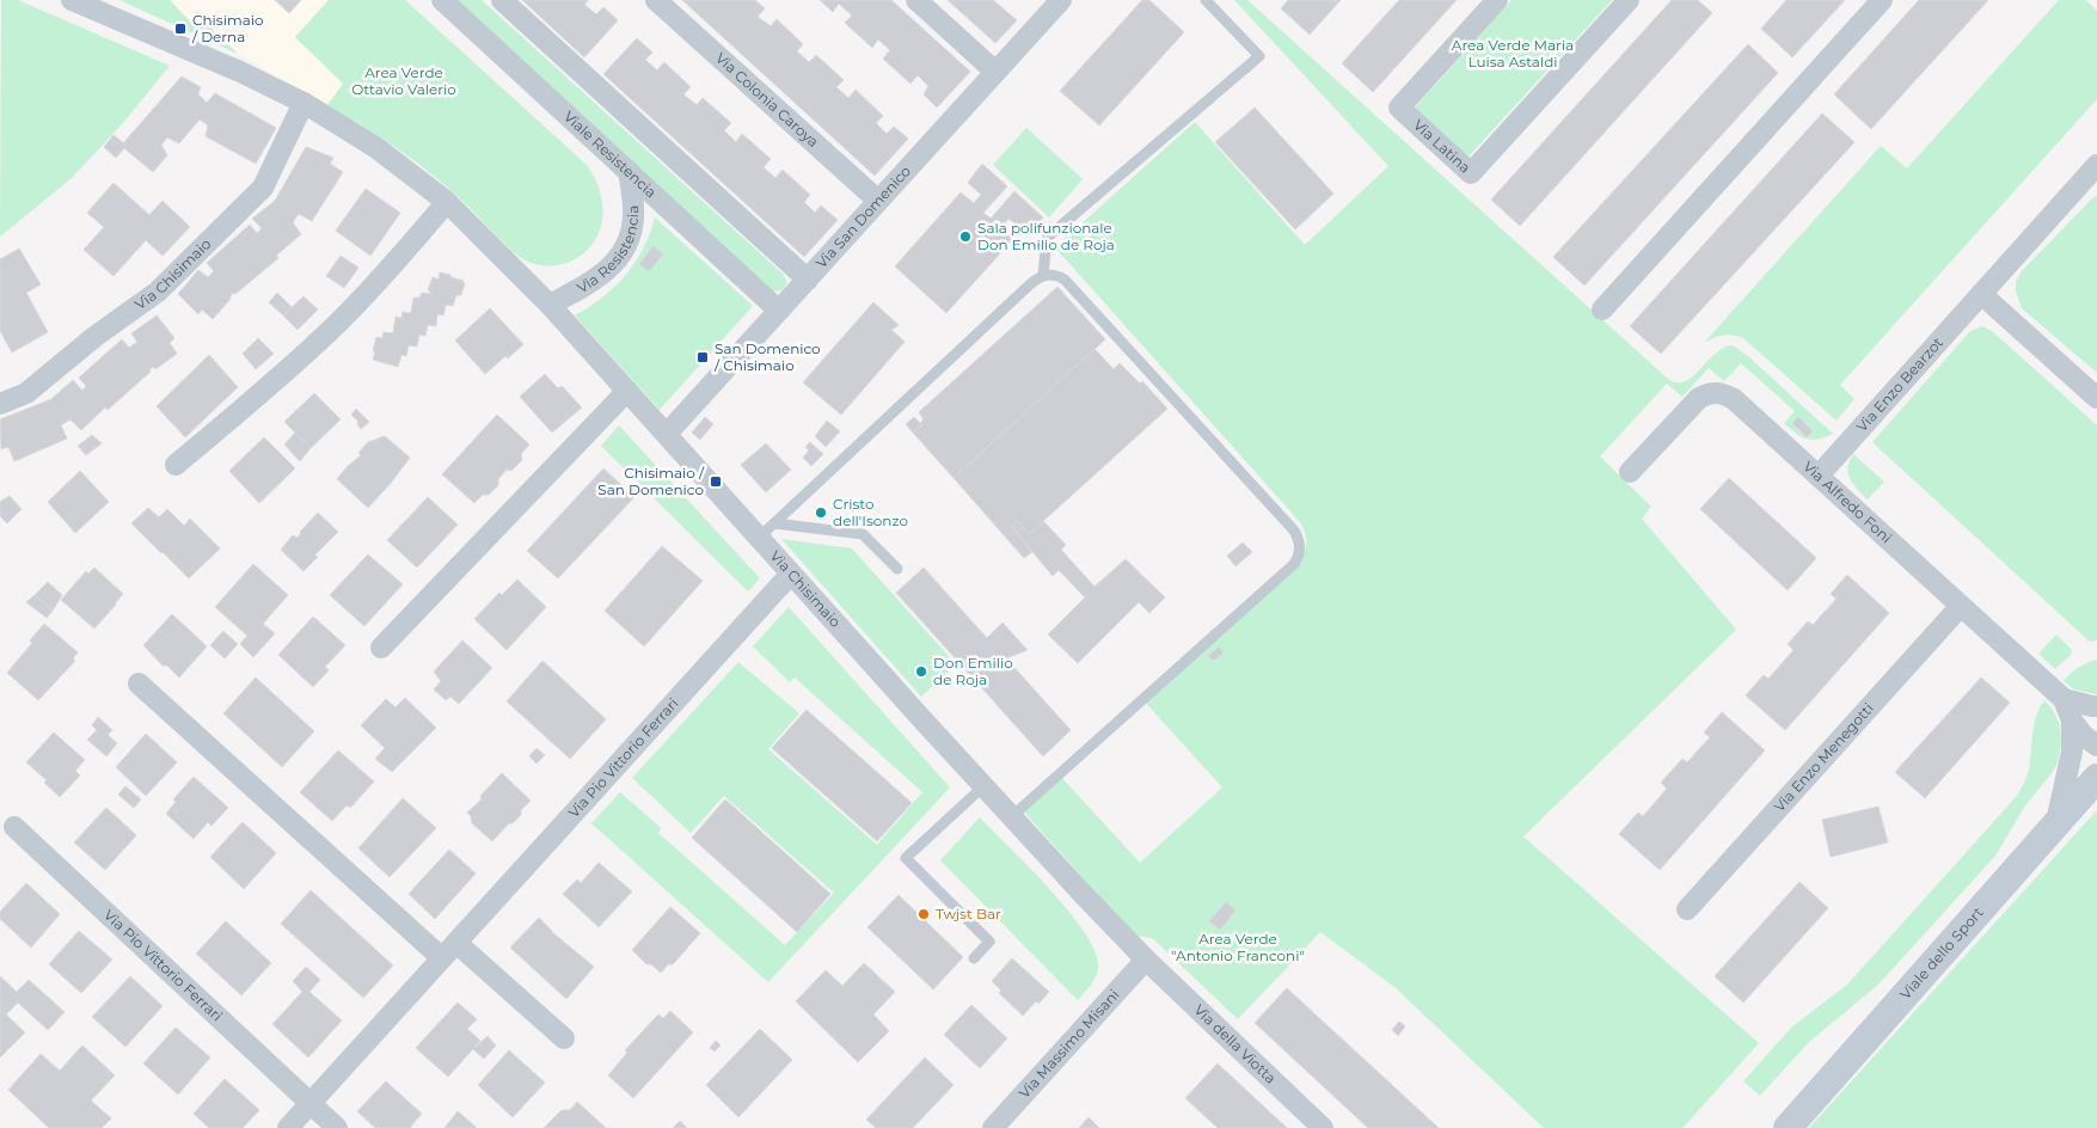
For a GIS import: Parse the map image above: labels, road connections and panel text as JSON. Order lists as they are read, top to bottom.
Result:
{
  "streets": {
    "street": [
      "Via Colonia Caroya",
      "Via Latina",
      "Viale Resistencia",
      "Via San Domenico",
      "Via Resistencia",
      "Via Chisimaio",
      "Via Enzo Bearzot",
      "Via Alfredo Foni",
      "Via Pio Vittorio Ferrari",
      "Via Enzo Menegotti",
      "Viale dello Sport",
      "Via della Viotta",
      "Via Massimo Misani"
    ]
  },
  "crossings": [
    ["Via Colonia Caroya", "Via San Domenico"],
    ["Viale Resistencia", "Via San Domenico"],
    ["Viale Resistencia", "Via Resistencia"],
    ["Via San Domenico", "Via Chisimaio"],
    ["Via Resistencia", "Via Chisimaio"],
    ["Via Chisimaio", "Via Pio Vittorio Ferrari"],
    ["Via Chisimaio", "Via della Viotta"],
    ["Via Chisimaio", "Via Massimo Misani"],
    ["Via Enzo Bearzot", "Via Alfredo Foni"],
    ["Via Alfredo Foni", "Via Enzo Menegotti"],
    ["Via Alfredo Foni", "Viale dello Sport"],
    ["Via della Viotta", "Via Massimo Misani"]
  ],
  "parks": ["Area Verde Maria Luisa Astaldi", "Area Verde Ottavio Valerio", "Area Verde \"Antonio Franconi\""],
  "places": {
    "transit": ["Chisimaio / Derna", "San Domenico / Chisimaio", "Chisimaio / San Domenico"],
    "other": [
      "Sala polifunzionale Don Emilio de Roja",
      "Cristo dell'Isonzo",
      "Don Emilio de Roja",
      "Twjst Bar"
    ]
  }
}
